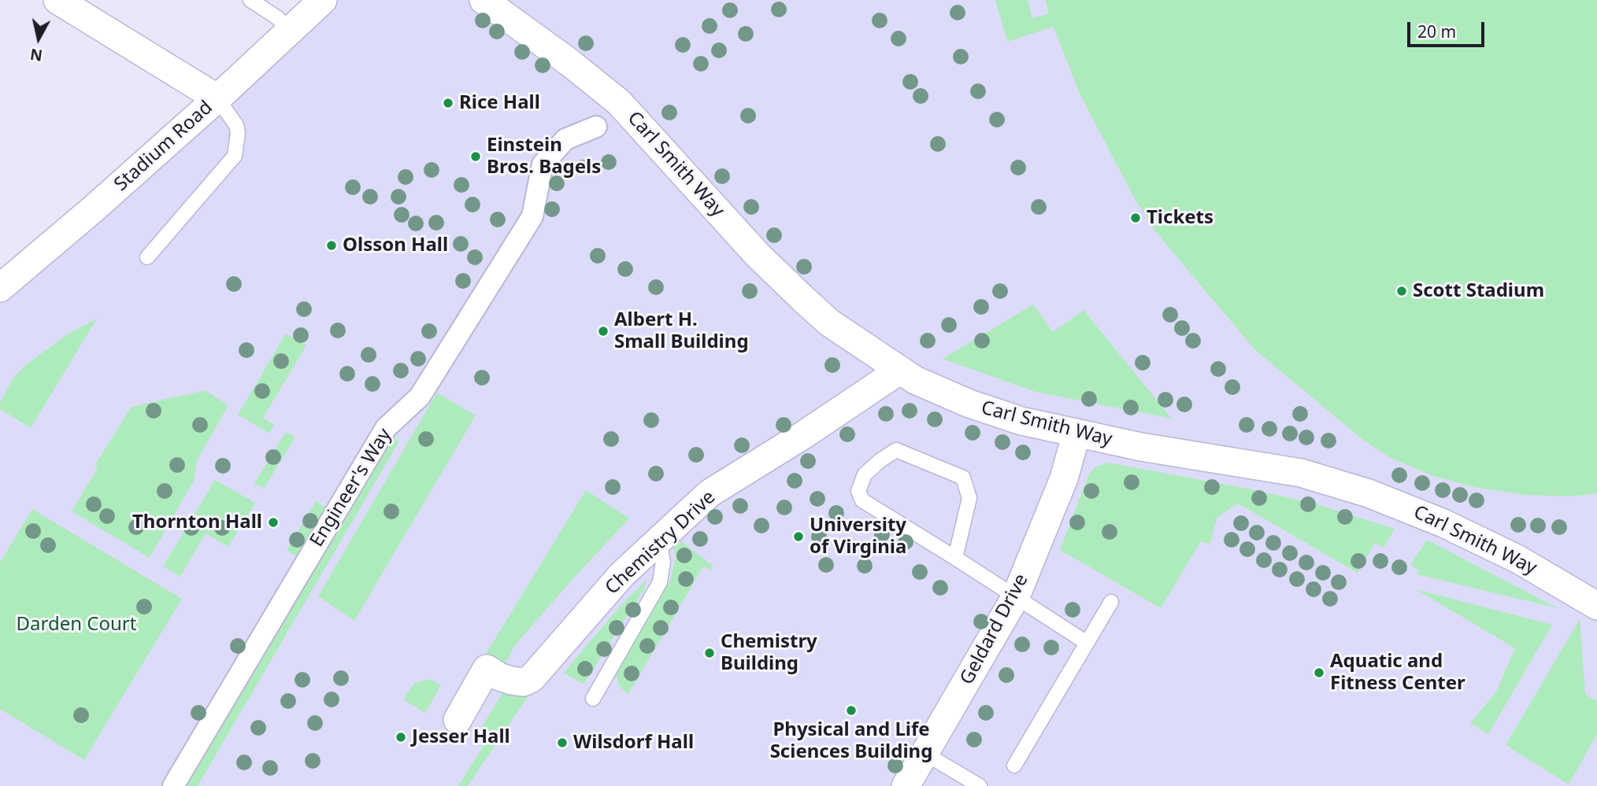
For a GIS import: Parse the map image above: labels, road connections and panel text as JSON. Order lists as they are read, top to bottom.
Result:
{
  "streets": {
    "street": [
      "Stadium Road",
      "Carl Smith Way",
      "Engineer's Way",
      "Chemistry Drive",
      "Geldard Drive"
    ]
  },
  "crossings": [
    ["Carl Smith Way", "Chemistry Drive"],
    ["Carl Smith Way", "Geldard Drive"]
  ],
  "parks": ["Darden Court"],
  "places": [
    "Rice Hall",
    "Einstein Bros. Bagels",
    "Tickets",
    "Olsson Hall",
    "Scott Stadium",
    "Albert H. Small Building",
    "Thornton Hall",
    "University of Virginia",
    "Chemistry Building",
    "Aquatic and Fitness Center",
    "Physical and Life Sciences Building",
    "Jesser Hall",
    "Wilsdorf Hall"
  ],
  "scale_bar": "20 m",
  "north": "bottom"
}
